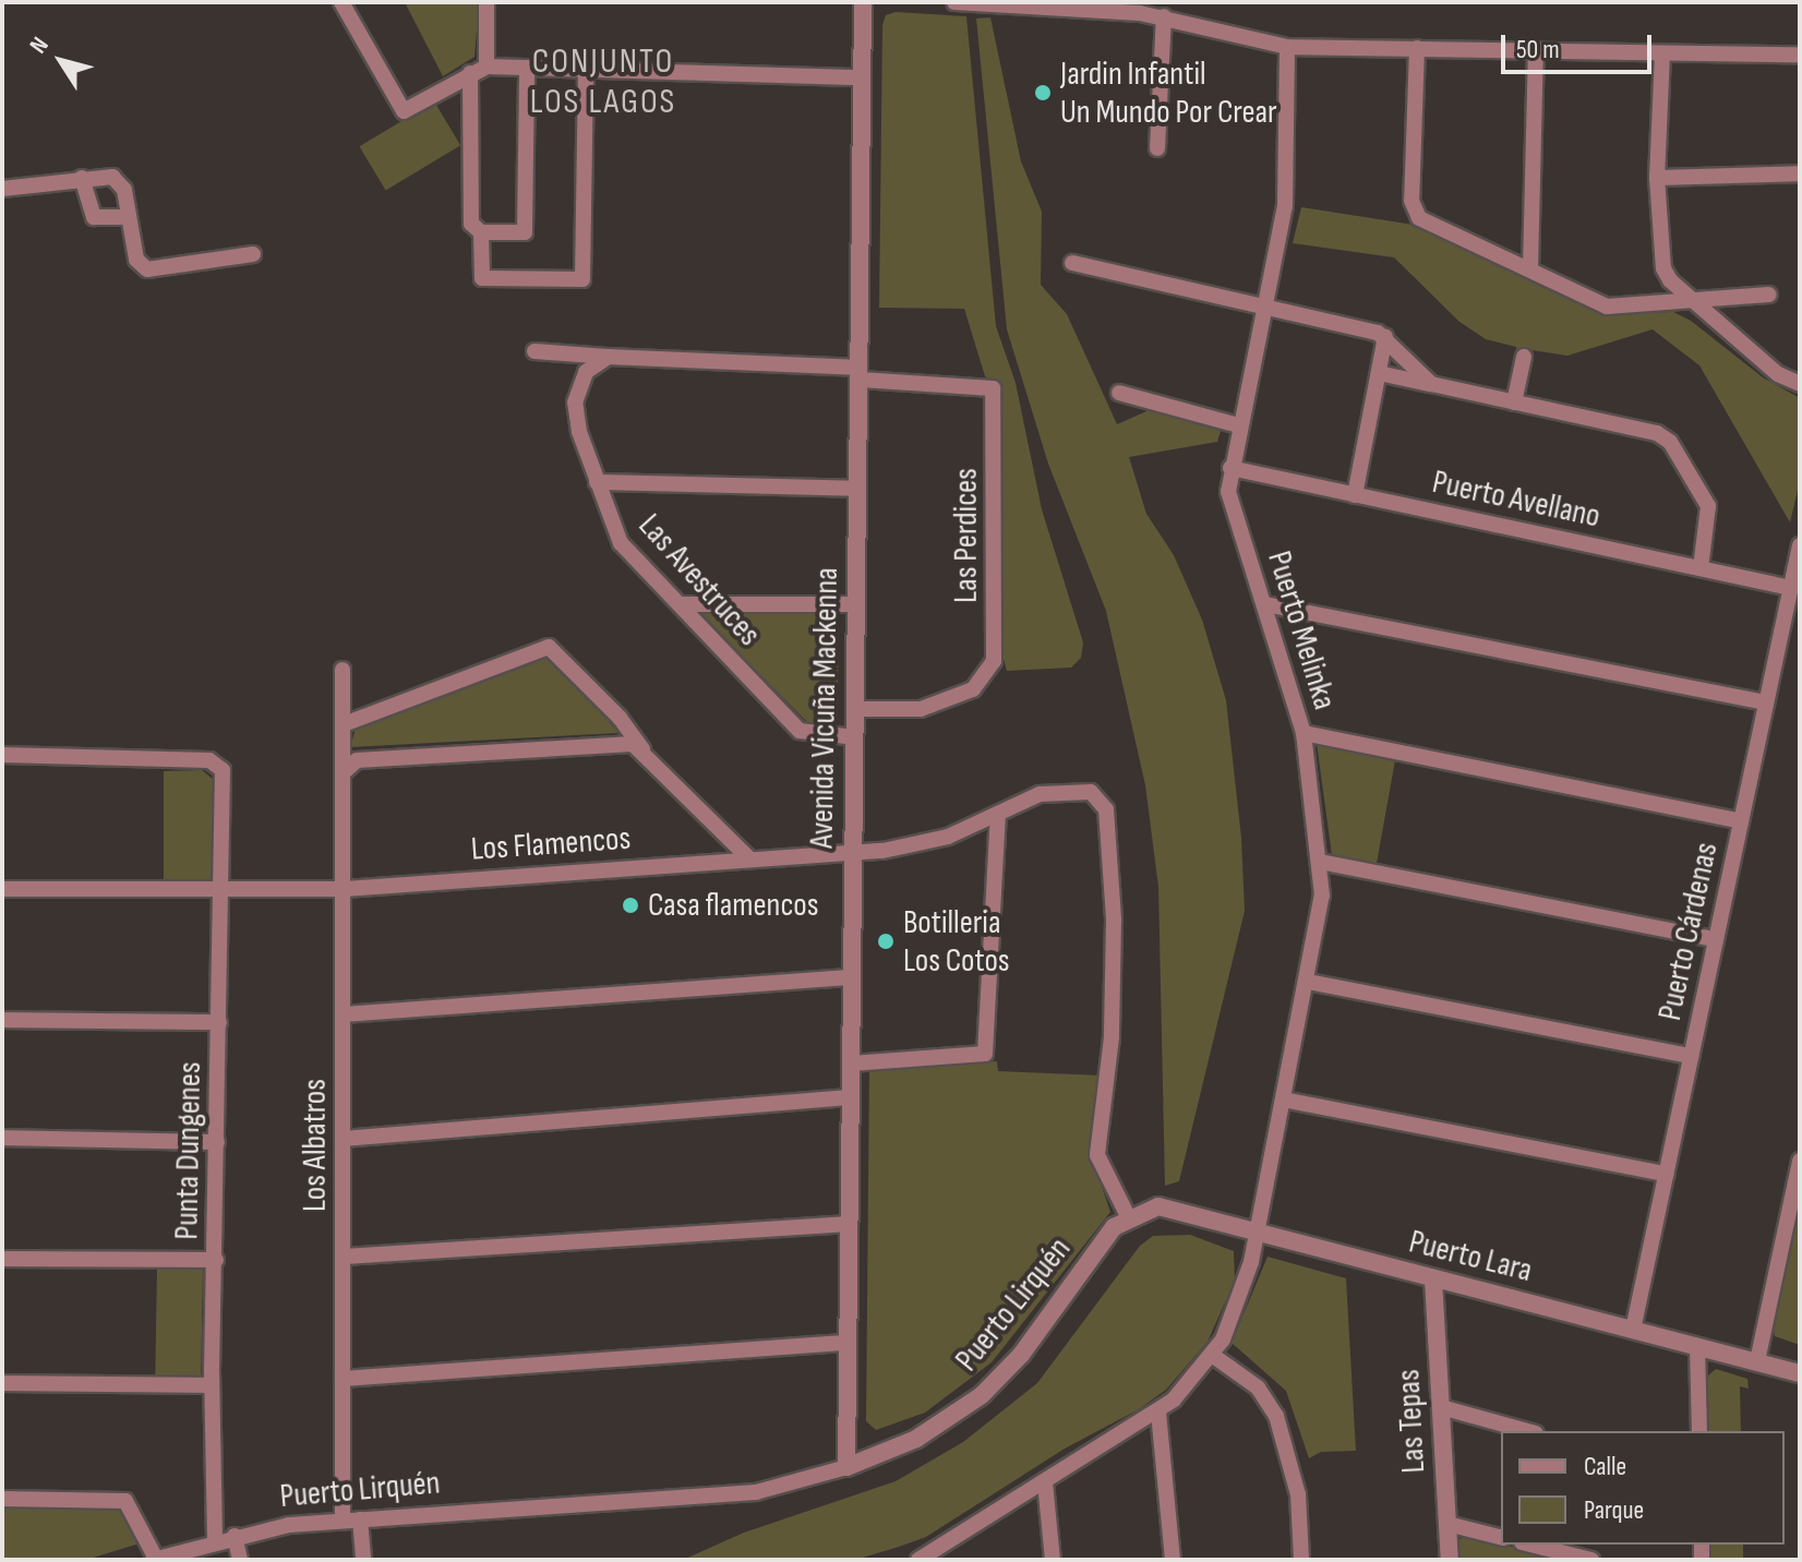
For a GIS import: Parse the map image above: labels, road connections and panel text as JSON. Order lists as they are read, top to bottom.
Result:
{
  "streets": {
    "street": [
      "Puerto Avellano",
      "Las Perdices",
      "Las Avestruces",
      "Puerto Melinka",
      "Avenida Vicuña Mackenna",
      "Los Flamencos",
      "Puerto Cárdenas",
      "Los Albatros",
      "Punta Dungenes",
      "Puerto Lara",
      "Puerto Lirquén",
      "Las Tepas"
    ]
  },
  "crossings": [
    ["Puerto Avellano", "Puerto Melinka"],
    ["Puerto Avellano", "Puerto Cárdenas"],
    ["Las Perdices", "Avenida Vicuña Mackenna"],
    ["Las Avestruces", "Avenida Vicuña Mackenna"],
    ["Puerto Melinka", "Puerto Lara"],
    ["Avenida Vicuña Mackenna", "Los Flamencos"],
    ["Avenida Vicuña Mackenna", "Puerto Lirquén"],
    ["Los Flamencos", "Los Albatros"],
    ["Los Flamencos", "Punta Dungenes"],
    ["Los Flamencos", "Puerto Lara"],
    ["Los Flamencos", "Puerto Lirquén"],
    ["Puerto Cárdenas", "Puerto Lara"],
    ["Los Albatros", "Puerto Lirquén"],
    ["Punta Dungenes", "Puerto Lirquén"],
    ["Puerto Lara", "Puerto Lirquén"],
    ["Puerto Lara", "Las Tepas"]
  ],
  "districts": ["CONJUNTO LOS LAGOS"],
  "places": ["Jardin Infantil Un Mundo Por Crear", "Casa flamencos", "Botilleria Los Cotos"],
  "legend": ["Calle", "Parque"],
  "scale_bar": "50 m",
  "north": "top left"
}
